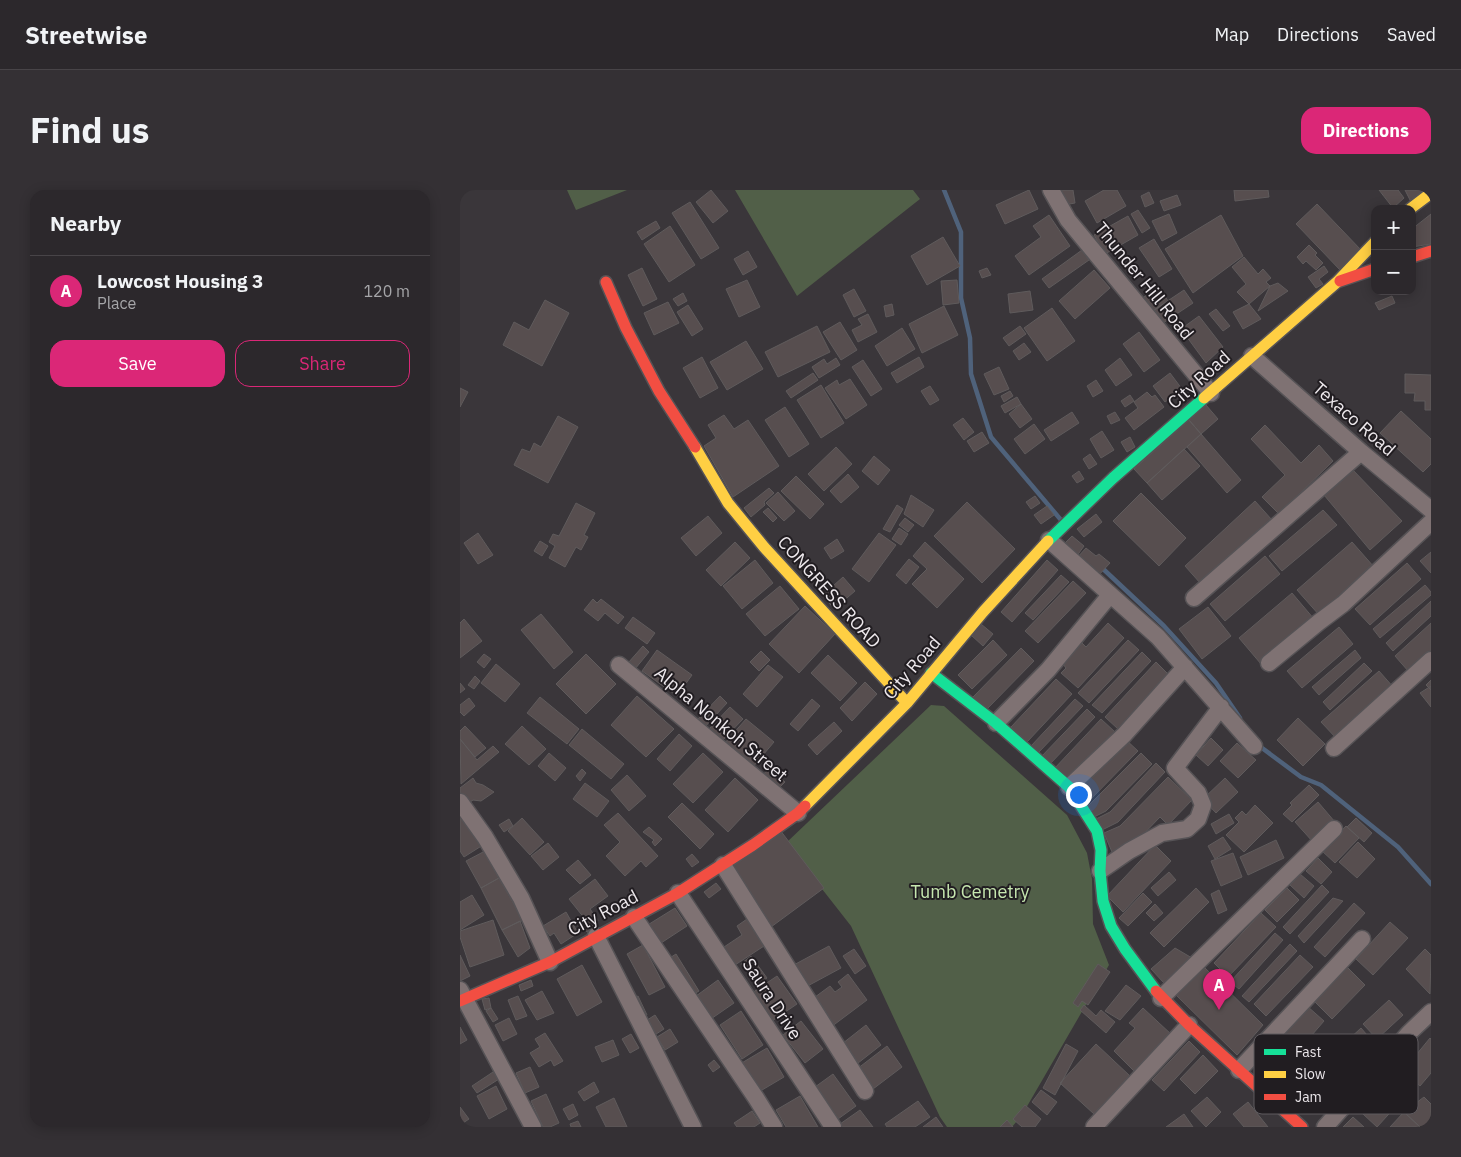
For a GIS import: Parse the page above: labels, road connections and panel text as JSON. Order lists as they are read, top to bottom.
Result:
{
  "streets": {
    "street": [
      "Thunder Hill Road",
      "City Road",
      "Texaco Road",
      "CONGRESS ROAD",
      "Alpha Nonkoh Street",
      "Saura Drive"
    ]
  },
  "crossings": [
    ["Thunder Hill Road", "City Road"],
    ["City Road", "Texaco Road"],
    ["City Road", "CONGRESS ROAD"],
    ["City Road", "Alpha Nonkoh Street"],
    ["City Road", "Saura Drive"]
  ],
  "parks": ["Tumb Cemetry"],
  "legend": ["Fast", "Slow", "Jam"],
  "page": {
    "header": "Streetwise",
    "nav": ["Map", "Directions", "Saved"],
    "title": "Find us",
    "buttons": [
      "Directions",
      ["Save", "Share"]
    ],
    "heading": "Nearby",
    "map_buttons": ["+", "−"],
    "list": [
      {
        "mark": "A",
        "name": "Lowcost Housing 3",
        "note": "Place",
        "value": "120 m"
      }
    ],
    "pins": "A"
  }
}
